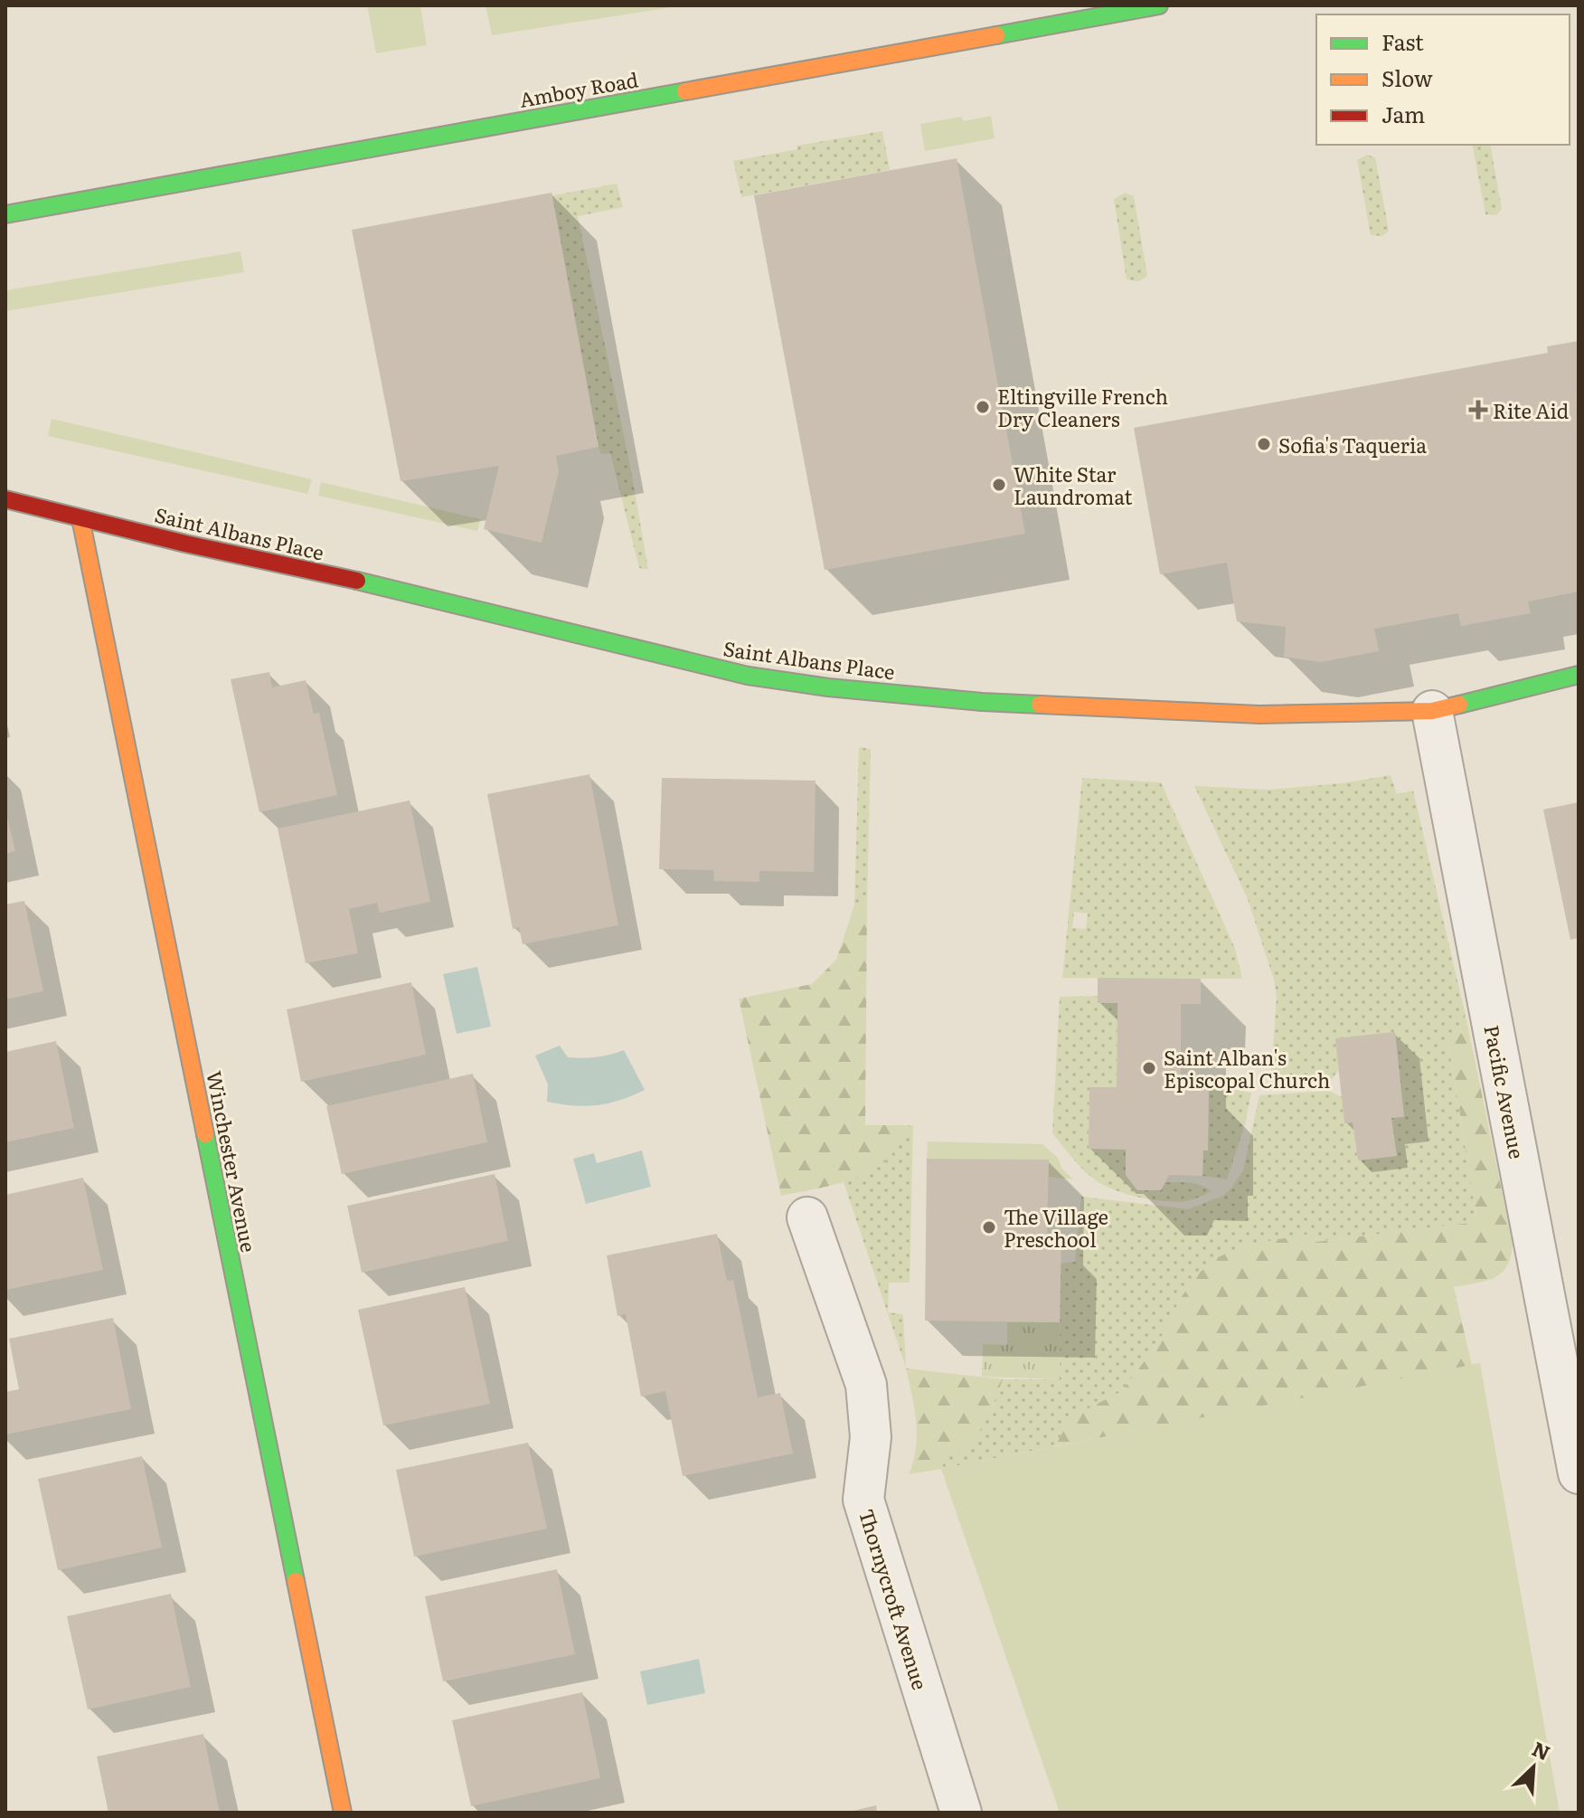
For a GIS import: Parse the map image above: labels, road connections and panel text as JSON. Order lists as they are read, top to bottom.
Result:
{
  "streets": {
    "street": [
      "Amboy Road",
      "Saint Albans Place",
      "Pacific Avenue",
      "Winchester Avenue",
      "Thornycroft Avenue"
    ]
  },
  "crossings": [
    ["Saint Albans Place", "Pacific Avenue"],
    ["Saint Albans Place", "Winchester Avenue"]
  ],
  "places": {
    "other": [
      "Eltingville French Dry Cleaners",
      "Sofia's Taqueria",
      "White Star Laundromat",
      "Saint Alban's Episcopal Church",
      "The Village Preschool"
    ],
    "health": ["Rite Aid"]
  },
  "legend": ["Fast", "Slow", "Jam"],
  "north": "top right"
}
